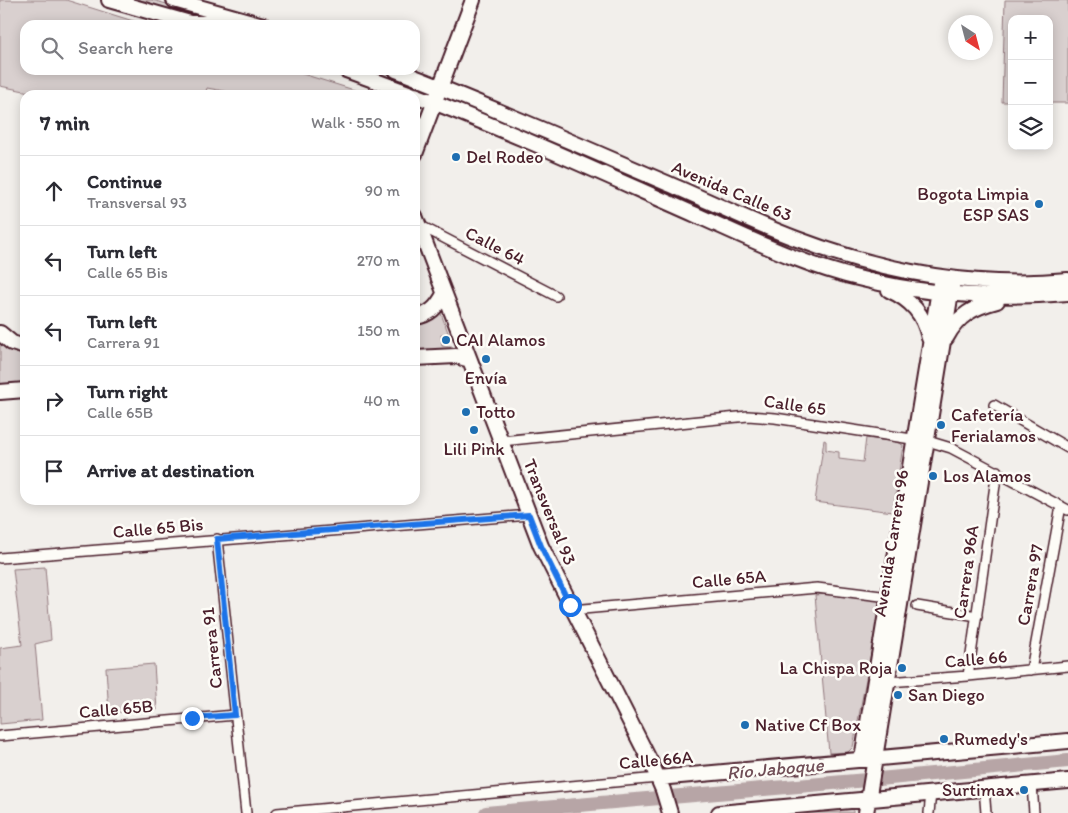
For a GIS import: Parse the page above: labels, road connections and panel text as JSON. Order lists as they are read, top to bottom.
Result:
{
  "streets": {
    "main road": [
      "Avenida Calle 63",
      "Transversal 93",
      "Avenida Carrera 96",
      "Calle 66A"
    ],
    "street": [
      "Calle 64",
      "Calle 65",
      "Calle 65 Bis",
      "Carrera 96A",
      "Calle 65A",
      "Carrera 97",
      "Carrera 91",
      "Calle 66",
      "Calle 65B"
    ]
  },
  "crossings": [
    ["Avenida Calle 63", "Avenida Carrera 96"],
    ["Calle 65", "Transversal 93"],
    ["Calle 65", "Avenida Carrera 96"],
    ["Calle 65", "Carrera 96A"],
    ["Calle 65", "Carrera 97"],
    ["Transversal 93", "Calle 65 Bis"],
    ["Transversal 93", "Calle 65A"],
    ["Transversal 93", "Calle 66A"],
    ["Calle 65 Bis", "Carrera 91"],
    ["Avenida Carrera 96", "Calle 65A"],
    ["Avenida Carrera 96", "Calle 66"],
    ["Avenida Carrera 96", "Calle 66A"],
    ["Carrera 96A", "Calle 66"],
    ["Carrera 97", "Calle 66"],
    ["Carrera 91", "Calle 65B"]
  ],
  "water": ["Río Jaboque"],
  "places": [
    "Del Rodeo",
    "Bogota Limpia ESP SAS",
    "CAI Alamos",
    "Envía",
    "Totto",
    "Cafetería Ferialamos",
    "Lili Pink",
    "Los Alamos",
    "La Chispa Roja",
    "San Diego",
    "Native Cf Box",
    "Rumedy's",
    "Surtimax"
  ],
  "north": "bottom right",
  "page": {
    "map_buttons": ["+", "−"],
    "search": "Search here",
    "heading": ["7 min", "Walk · 550 m"],
    "list": [
      ["Continue", "Transversal 93", "90 m"],
      ["Turn left", "Calle 65 Bis", "270 m"],
      ["Turn left", "Carrera 91", "150 m"],
      ["Turn right", "Calle 65B", "40 m"],
      "Arrive at destination"
    ]
  }
}
